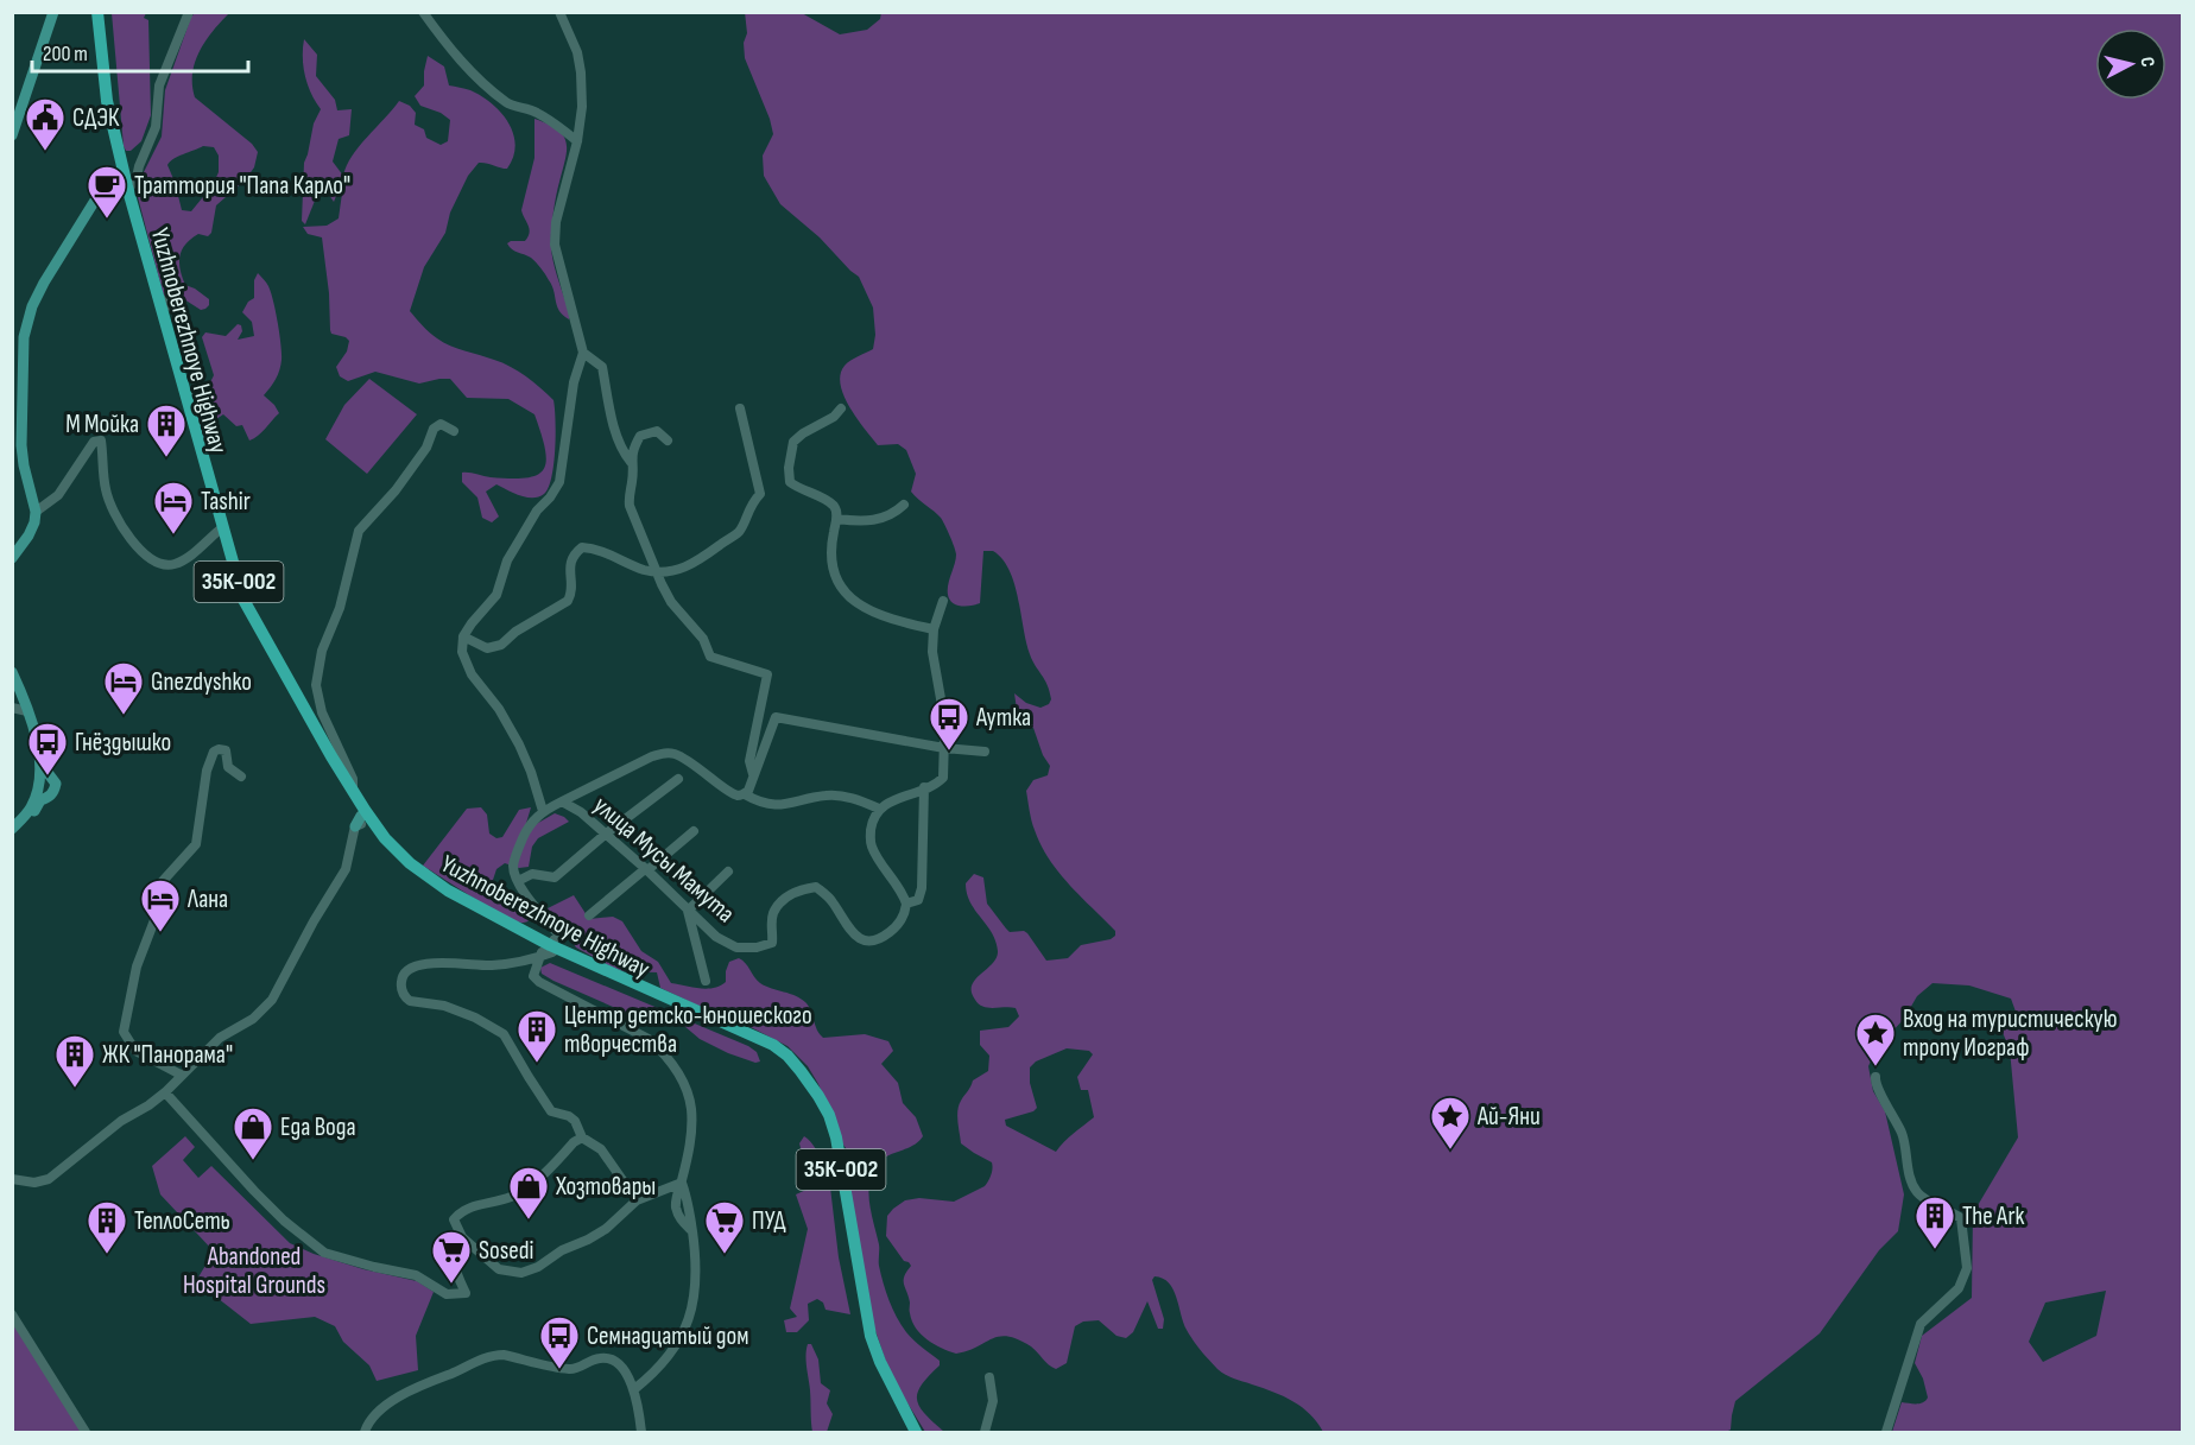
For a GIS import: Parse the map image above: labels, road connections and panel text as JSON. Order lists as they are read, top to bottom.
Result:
{
  "streets": {
    "highway": ["Yuzhnoberezhnoye Highway", "35К-002"],
    "street": ["улица Мусы Мамута"]
  },
  "crossings": [
    ["Yuzhnoberezhnoye Highway", "35К-002"]
  ],
  "parks": ["Abandoned Hospital Grounds"],
  "places": {
    "public building": ["СДЭК"],
    "cafe": ["Траттория \"Папа Карло\""],
    "building": [
      "М Мойка",
      "Центр детско-юношеского творчества",
      "ЖК \"Панорама\"",
      "The Ark",
      "ТеплоСеть"
    ],
    "hotel": ["Tashir", "Gnezdyshko", "Лана"],
    "bus stop": ["Аутка", "Гнёздышко", "Семнадцатый дом"],
    "place": ["Вход на туристическую тропу Иограф", "Ай-Яни"],
    "shop": ["Еда Вода", "Хозтовары"],
    "supermarket": ["ПУД", "Sosedi"]
  },
  "scale_bar": "200 m",
  "north": "right"
}
